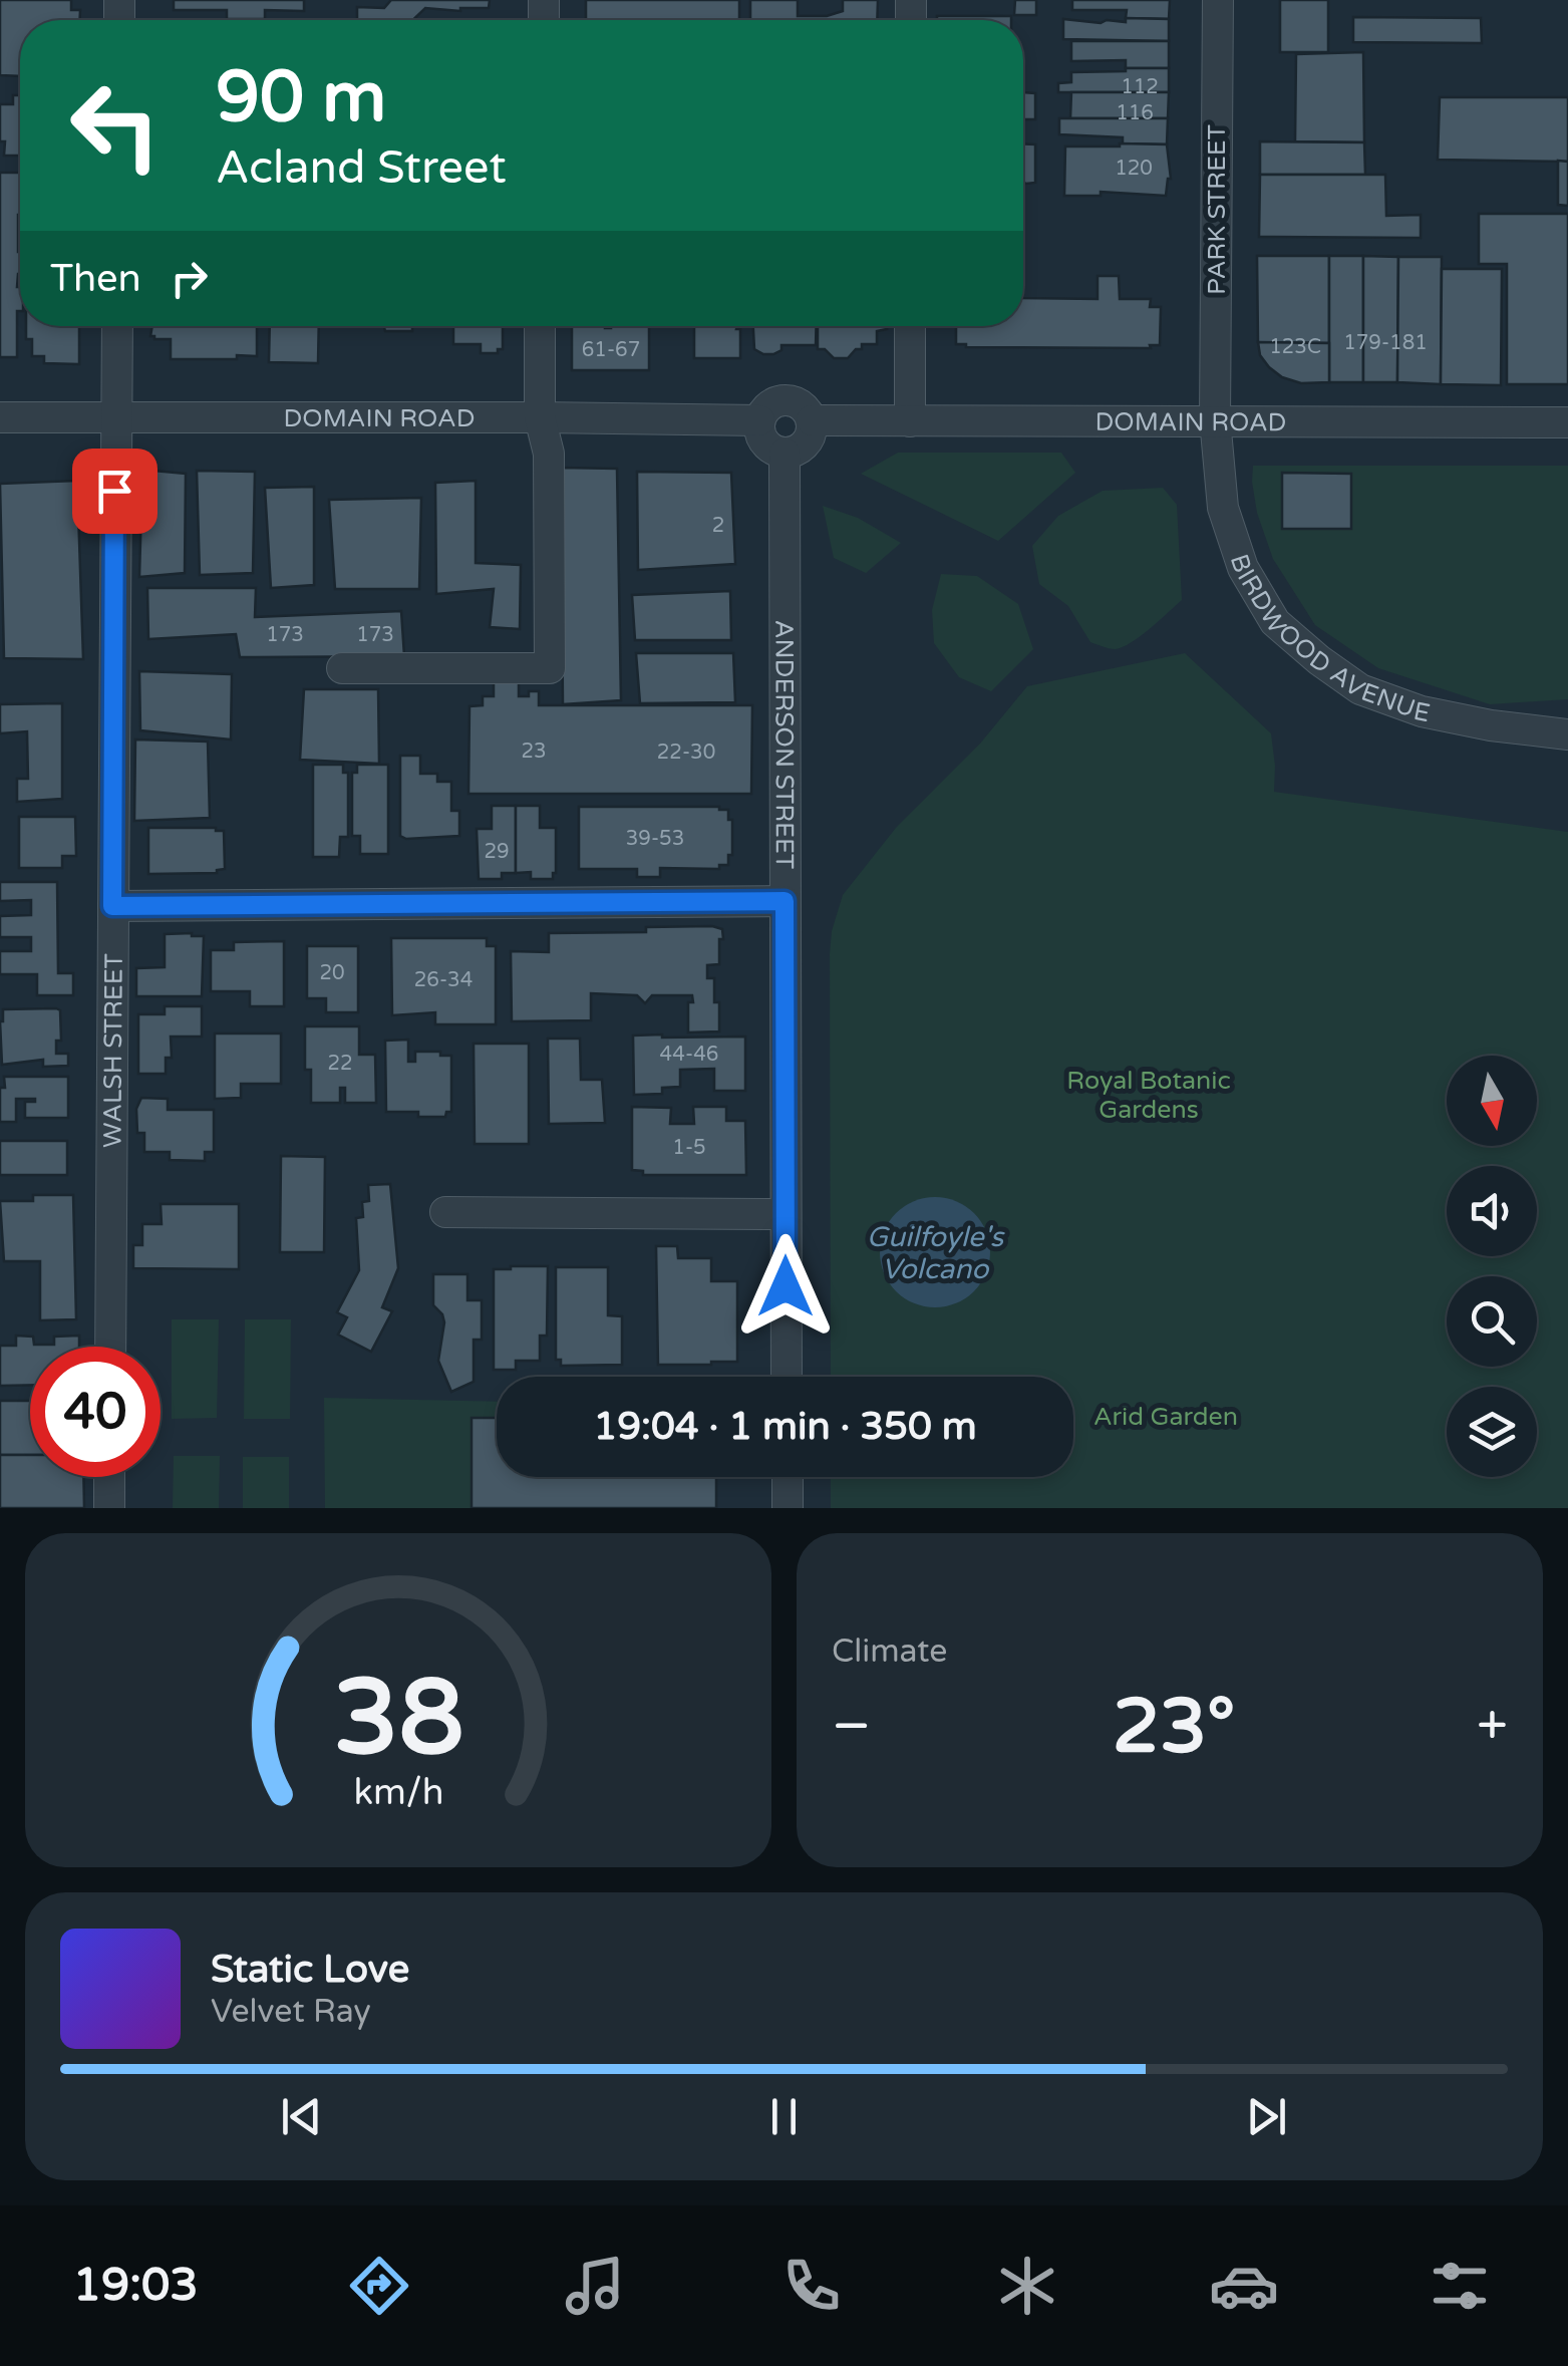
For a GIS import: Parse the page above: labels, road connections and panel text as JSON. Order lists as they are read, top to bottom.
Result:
{
  "streets": {
    "street": [
      "PARK STREET",
      "DOMAIN ROAD",
      "BIRDWOOD AVENUE",
      "ANDERSON STREET",
      "WALSH STREET"
    ]
  },
  "crossings": [
    ["PARK STREET", "DOMAIN ROAD"],
    ["PARK STREET", "BIRDWOOD AVENUE"],
    ["DOMAIN ROAD", "BIRDWOOD AVENUE"],
    ["DOMAIN ROAD", "ANDERSON STREET"],
    ["DOMAIN ROAD", "WALSH STREET"]
  ],
  "water": ["Guilfoyle's Volcano"],
  "parks": ["Royal Botanic Gardens", "Arid Garden"],
  "house_numbers": [
    "112",
    "116",
    "120",
    "179-181",
    "123C",
    "61-67",
    "2",
    "173",
    "173",
    "23",
    "22-30",
    "39-53",
    "29",
    "20",
    "26-34",
    "44-46",
    "22",
    "1-5"
  ],
  "north": "bottom",
  "page": {
    "turn": ["90 m", "Acland Street"],
    "then": "Then",
    "limit": "40",
    "trip": "19:04 · 1 min · 350 m",
    "tile": "Climate",
    "heat": ["−", "23°", "+"],
    "song": ["Static Love", "Velvet Ray"],
    "tabs": "19:03",
    "gauge": ["38", "km/h"]
  }
}
